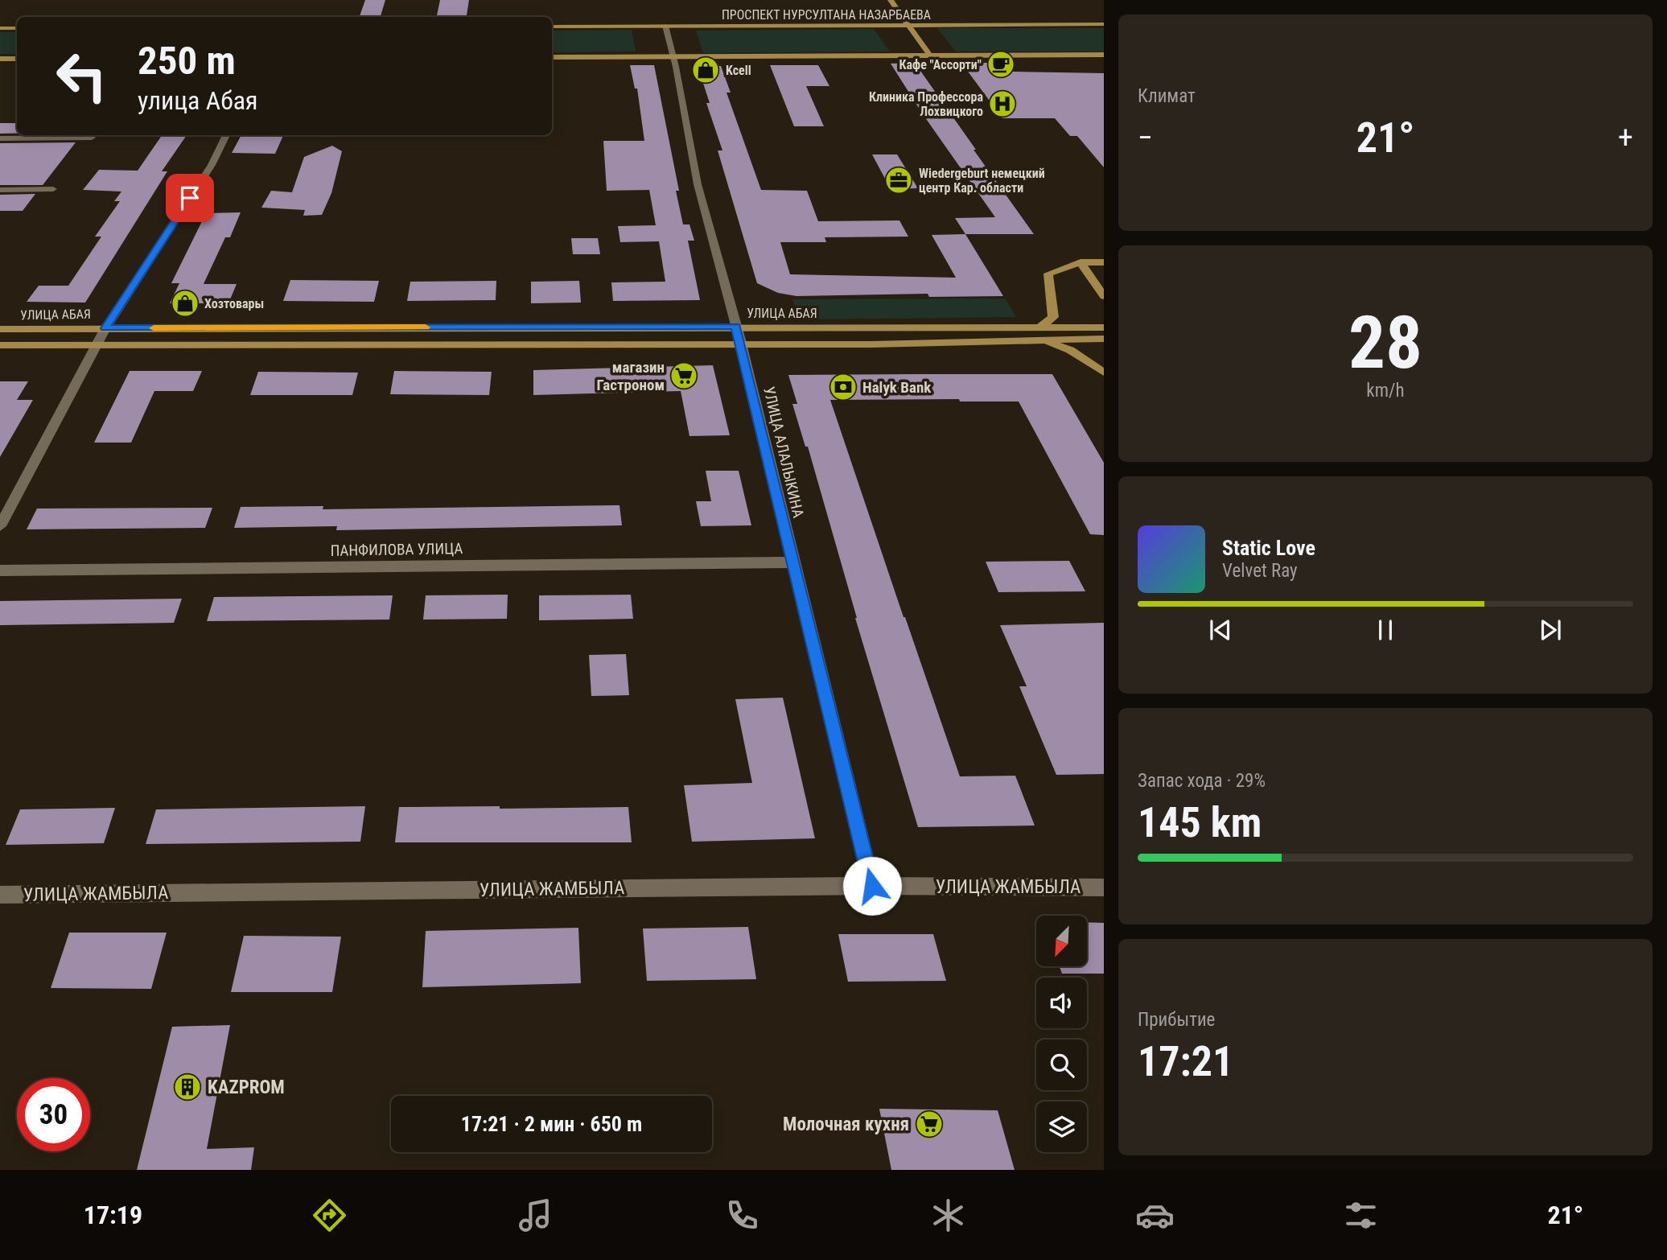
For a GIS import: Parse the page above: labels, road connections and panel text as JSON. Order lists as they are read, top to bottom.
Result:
{
  "streets": {
    "main road": ["ПРОСПЕКТ НУРСУЛТАНА НАЗАРБАЕВА", "УЛИЦА АБАЯ"],
    "street": ["УЛИЦА АЛАЛЫКИНА", "ПАНФИЛОВА УЛИЦА", "УЛИЦА ЖАМБЫЛА"]
  },
  "crossings": [
    ["ПРОСПЕКТ НУРСУЛТАНА НАЗАРБАЕВА", "УЛИЦА АЛАЛЫКИНА"],
    ["УЛИЦА АБАЯ", "УЛИЦА АЛАЛЫКИНА"],
    ["УЛИЦА АЛАЛЫКИНА", "ПАНФИЛОВА УЛИЦА"],
    ["УЛИЦА АЛАЛЫКИНА", "УЛИЦА ЖАМБЫЛА"]
  ],
  "places": {
    "cafe": ["Кафе \"Ассорти\""],
    "shop": ["Kcell", "Хозтовары"],
    "hospital": ["Клиника Профессора Лохвицкого"],
    "office": ["Wiedergeburt немецкий центр Кар. области"],
    "supermarket": ["магазин Гастроном", "Молочная кухня"],
    "bank": ["Halyk Bank"],
    "building": ["KAZPROM"]
  },
  "north": "bottom left",
  "page": {
    "tile": [
      "Климат",
      ["28", "km/h"],
      ["Запас хода · 29%", "145 km"],
      ["Прибытие", "17:21"]
    ],
    "turn": ["250 m", "улица Абая"],
    "heat": ["−", "21°", "+"],
    "song": ["Static Love", "Velvet Ray"],
    "limit": "30",
    "trip": "17:21 · 2 мин · 650 m",
    "tabs": ["17:19", "21°"]
  }
}
